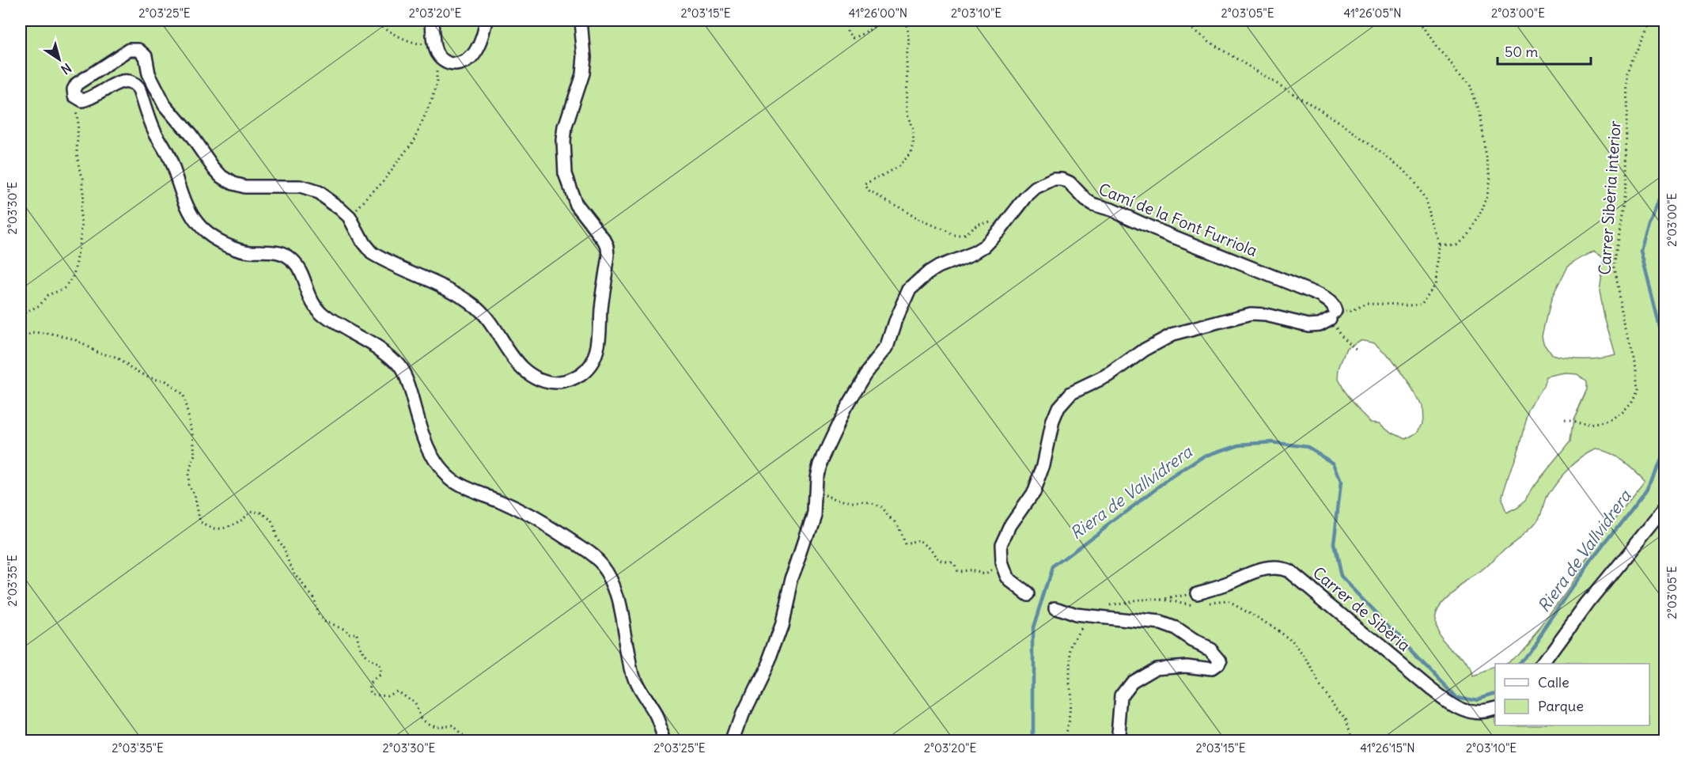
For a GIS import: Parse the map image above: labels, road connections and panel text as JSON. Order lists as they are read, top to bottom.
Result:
{
  "streets": {
    "street": ["Camí de la Font Furriola", "Carrer de Sibèria"],
    "path": ["Carrer Sibèria interior"]
  },
  "water": ["Riera de Vallvidrera"],
  "legend": ["Calle", "Parque"],
  "scale_bar": "50 m",
  "north": "bottom right",
  "coordinates": [
    "2°03'25\"E",
    "2°03'20\"E",
    "2°03'15\"E",
    "41°26'00\"N",
    "2°03'10\"E",
    "2°03'05\"E",
    "41°26'05\"N",
    "2°03'00\"E",
    "2°03'30\"E",
    "2°03'35\"E",
    "41°26'15\"N"
  ]
}
